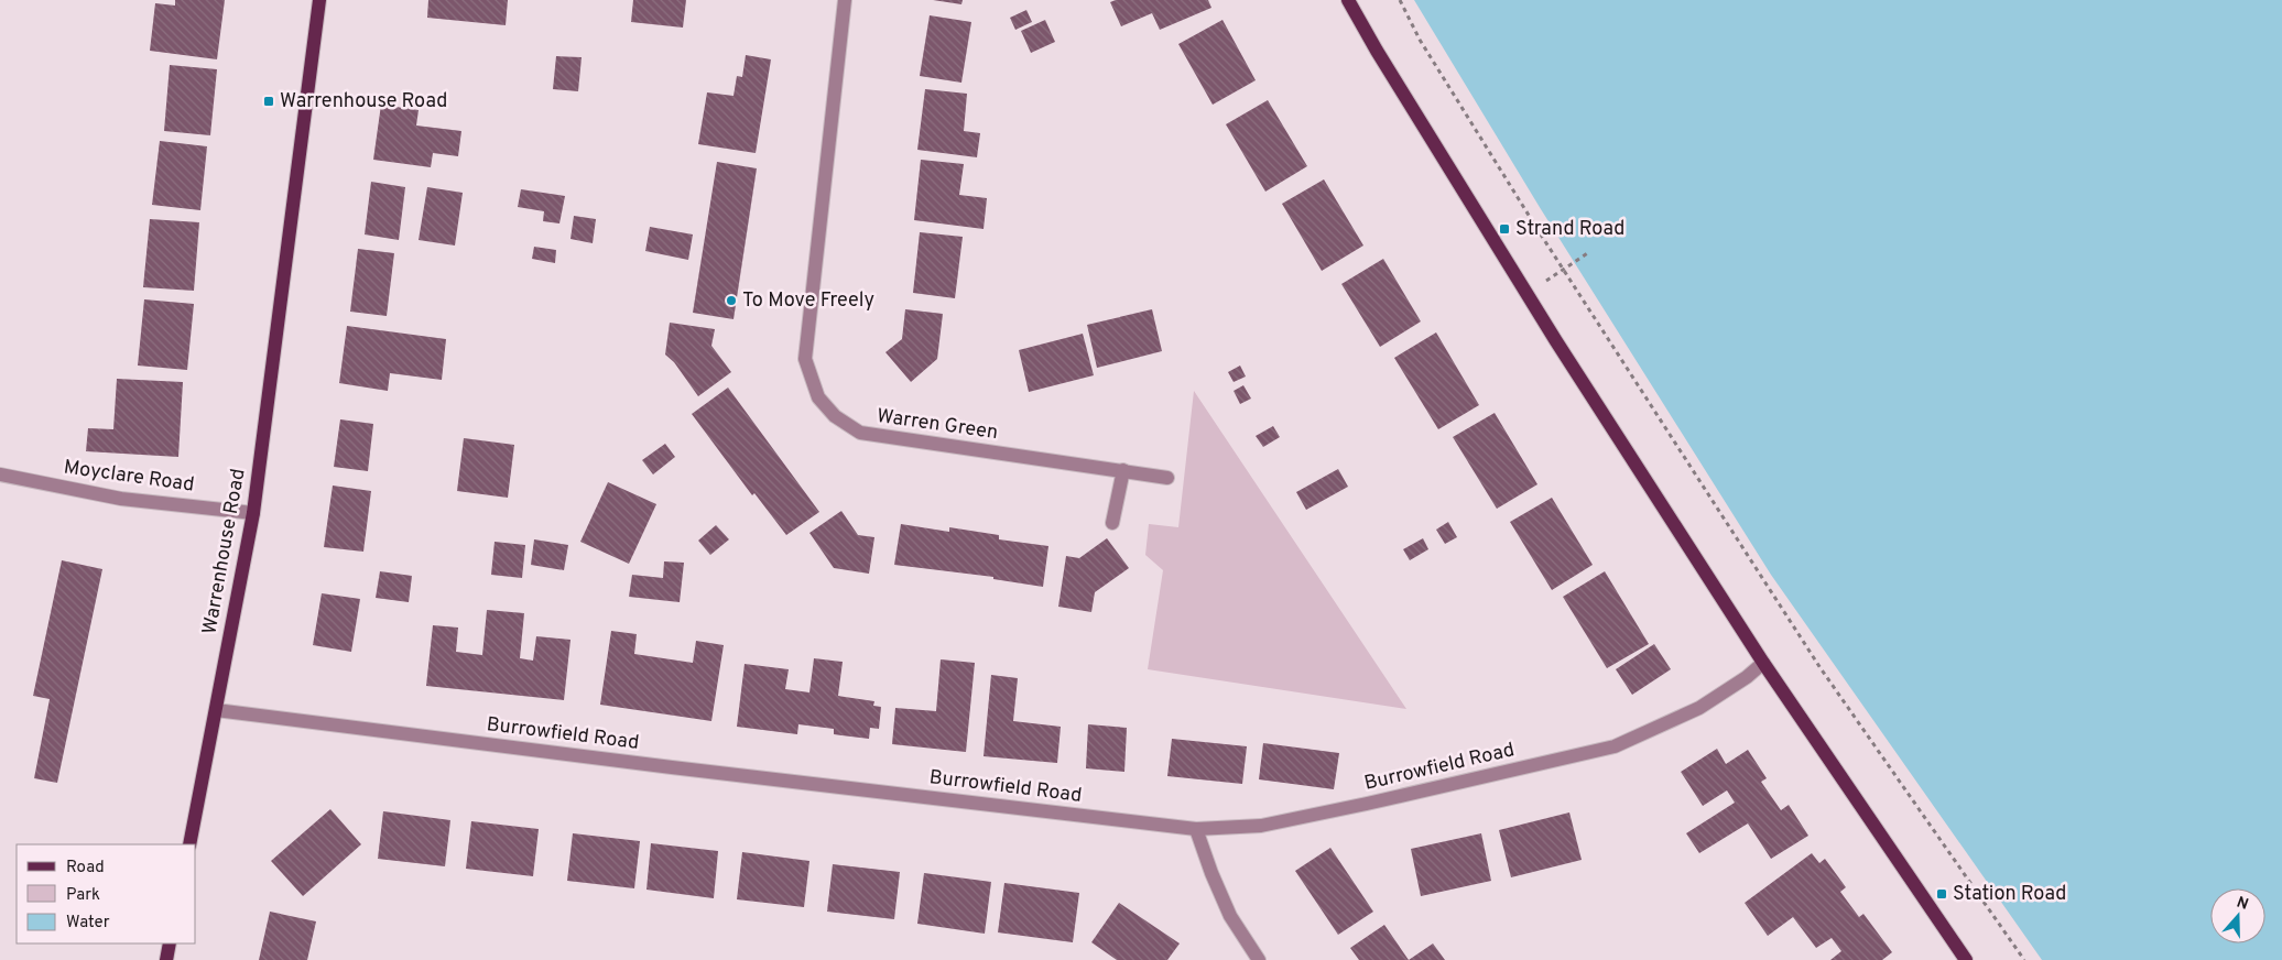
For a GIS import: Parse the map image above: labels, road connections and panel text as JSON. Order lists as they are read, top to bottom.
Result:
{
  "streets": {
    "main road": ["Warrenhouse Road"],
    "street": ["Warren Green", "Moyclare Road", "Burrowfield Road"]
  },
  "crossings": [
    ["Moyclare Road", "Warrenhouse Road"],
    ["Warrenhouse Road", "Burrowfield Road"]
  ],
  "places": {
    "transit": ["Warrenhouse Road", "Strand Road", "Station Road"],
    "other": ["To Move Freely"]
  },
  "legend": ["Road", "Park", "Water"],
  "north": "top"
}
